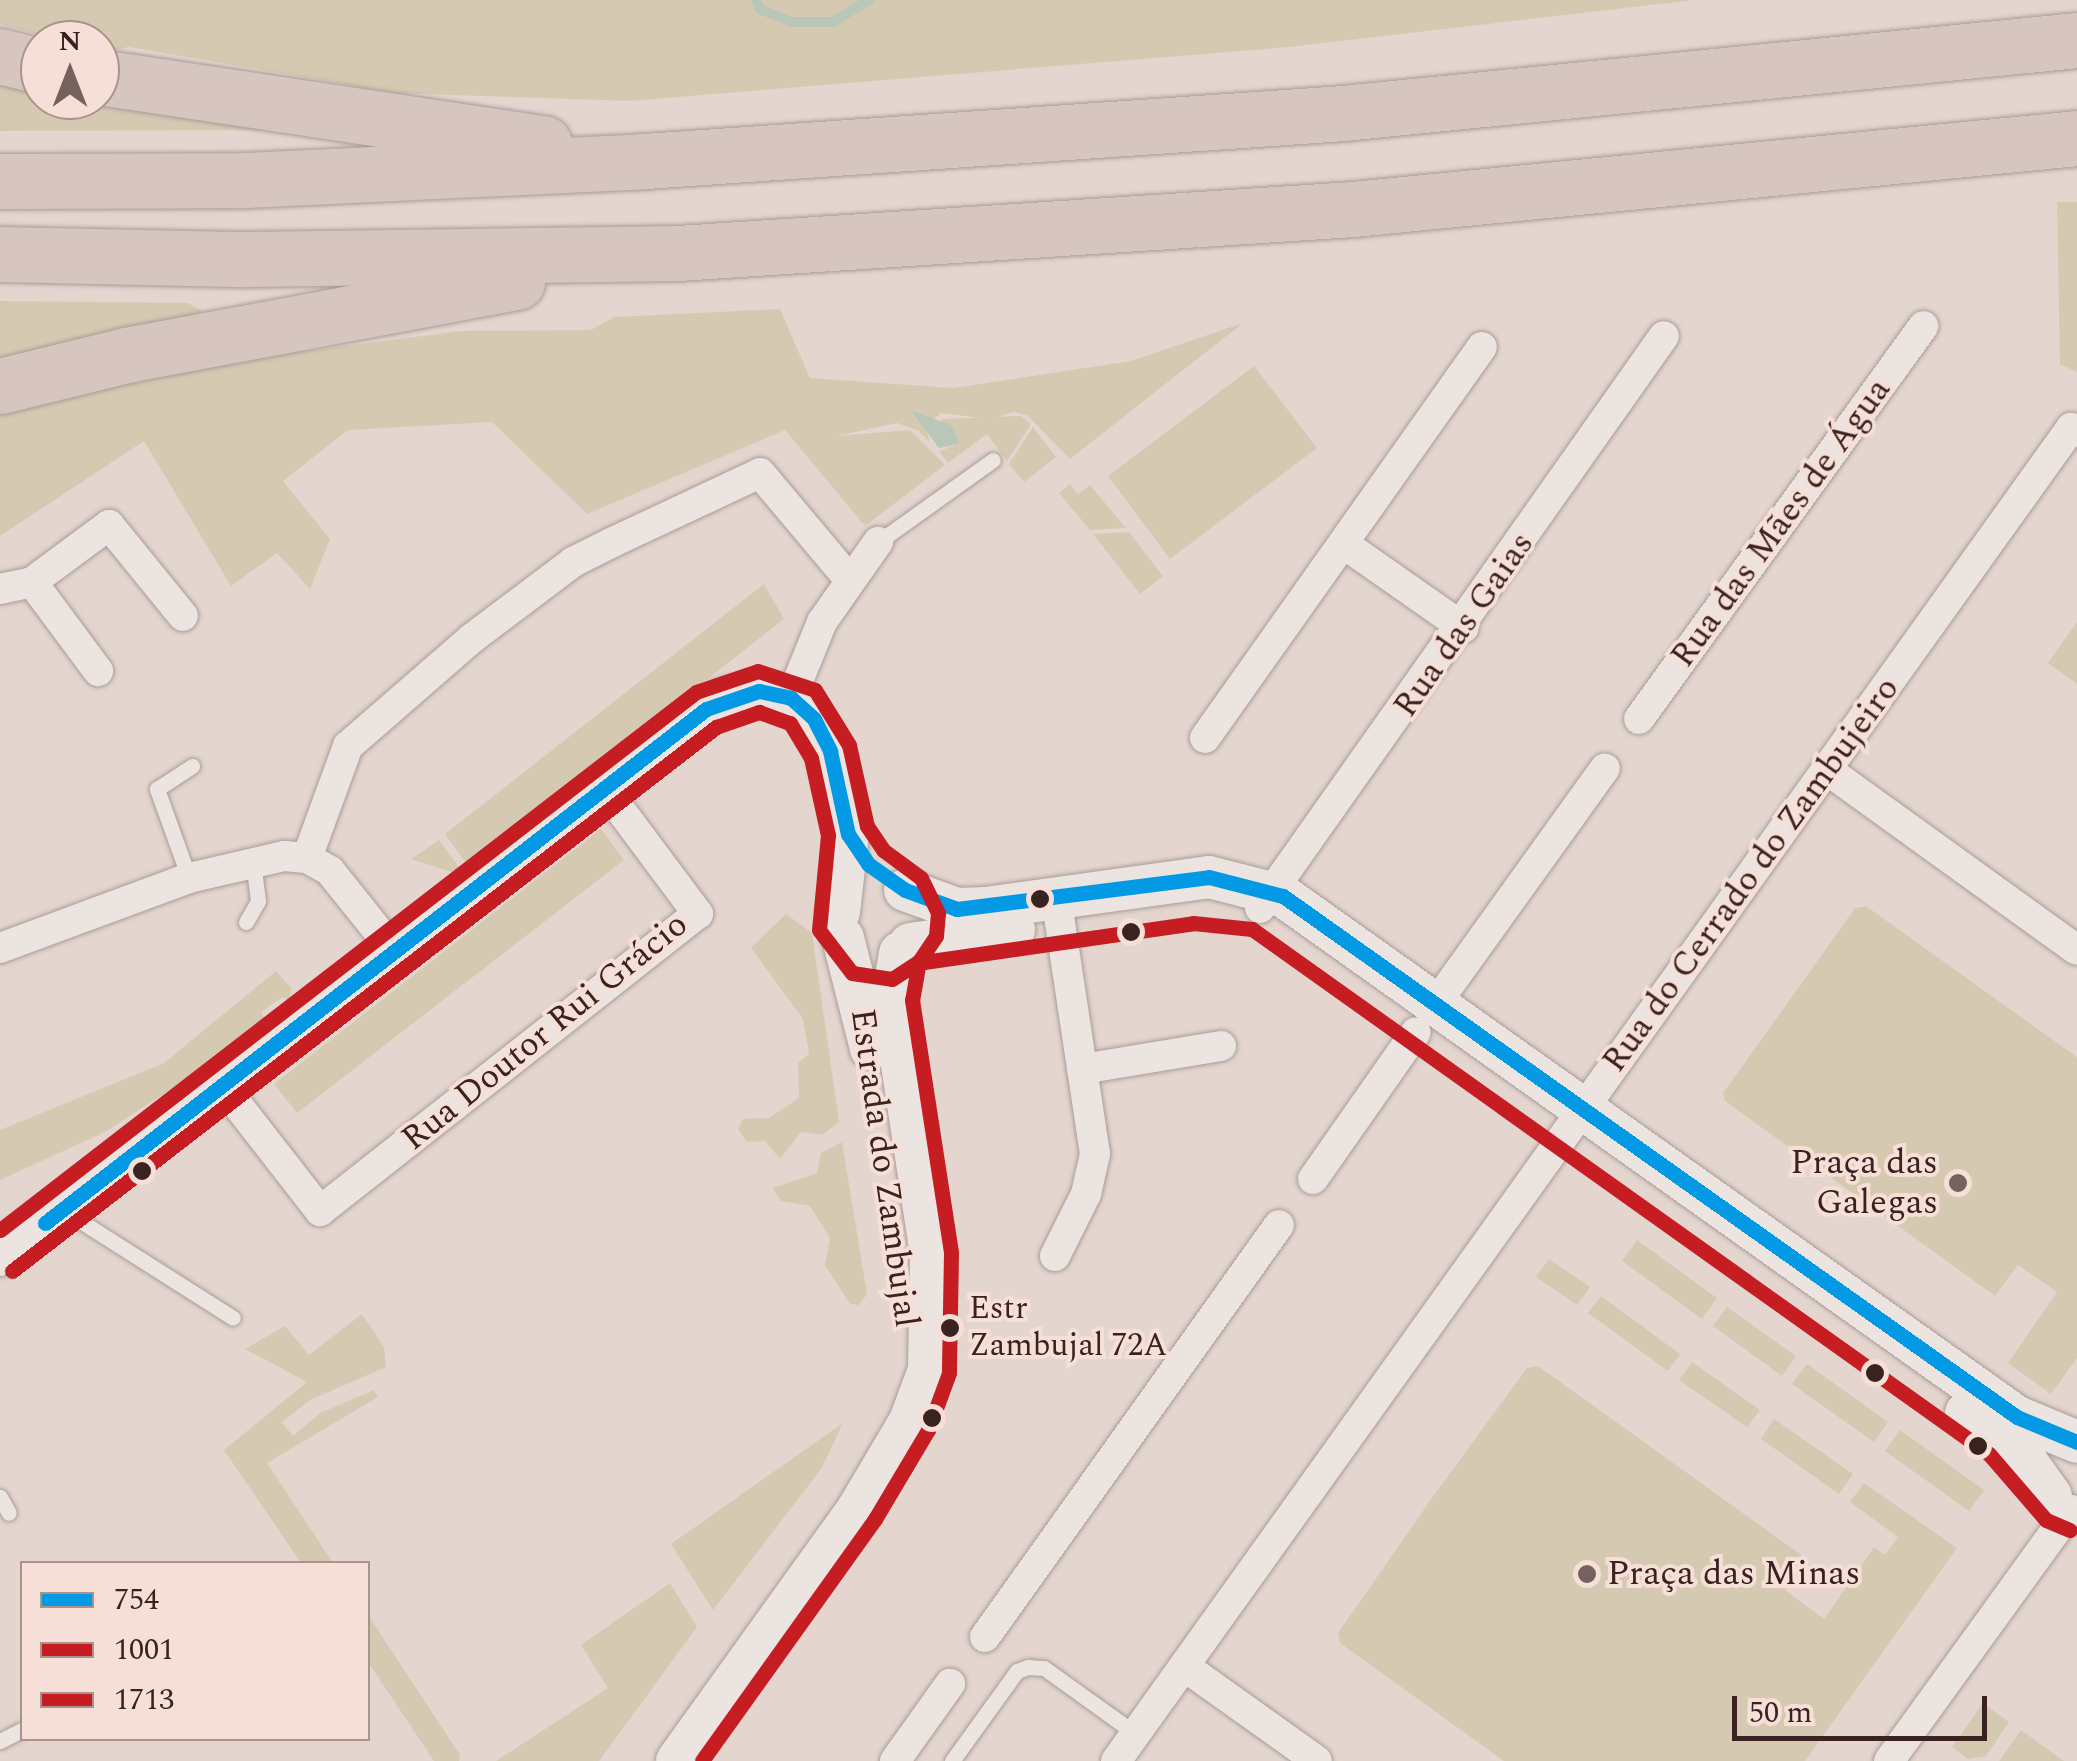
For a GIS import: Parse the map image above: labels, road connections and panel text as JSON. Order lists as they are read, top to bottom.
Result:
{
  "streets": {
    "street": [
      "Rua das Mães de Água",
      "Rua das Gaias",
      "Rua do Cerrado do Zambujeiro",
      "Rua Doutor Rui Grácio",
      "Estrada do Zambujal"
    ]
  },
  "places": ["Praça das Galegas", "Estr Zambujal 72A", "Praça das Minas"],
  "lines": ["transit line 1713", "transit line 754", "transit line 1001"],
  "legend": ["754", "1001", "1713"],
  "scale_bar": "50 m",
  "north": "top"
}
